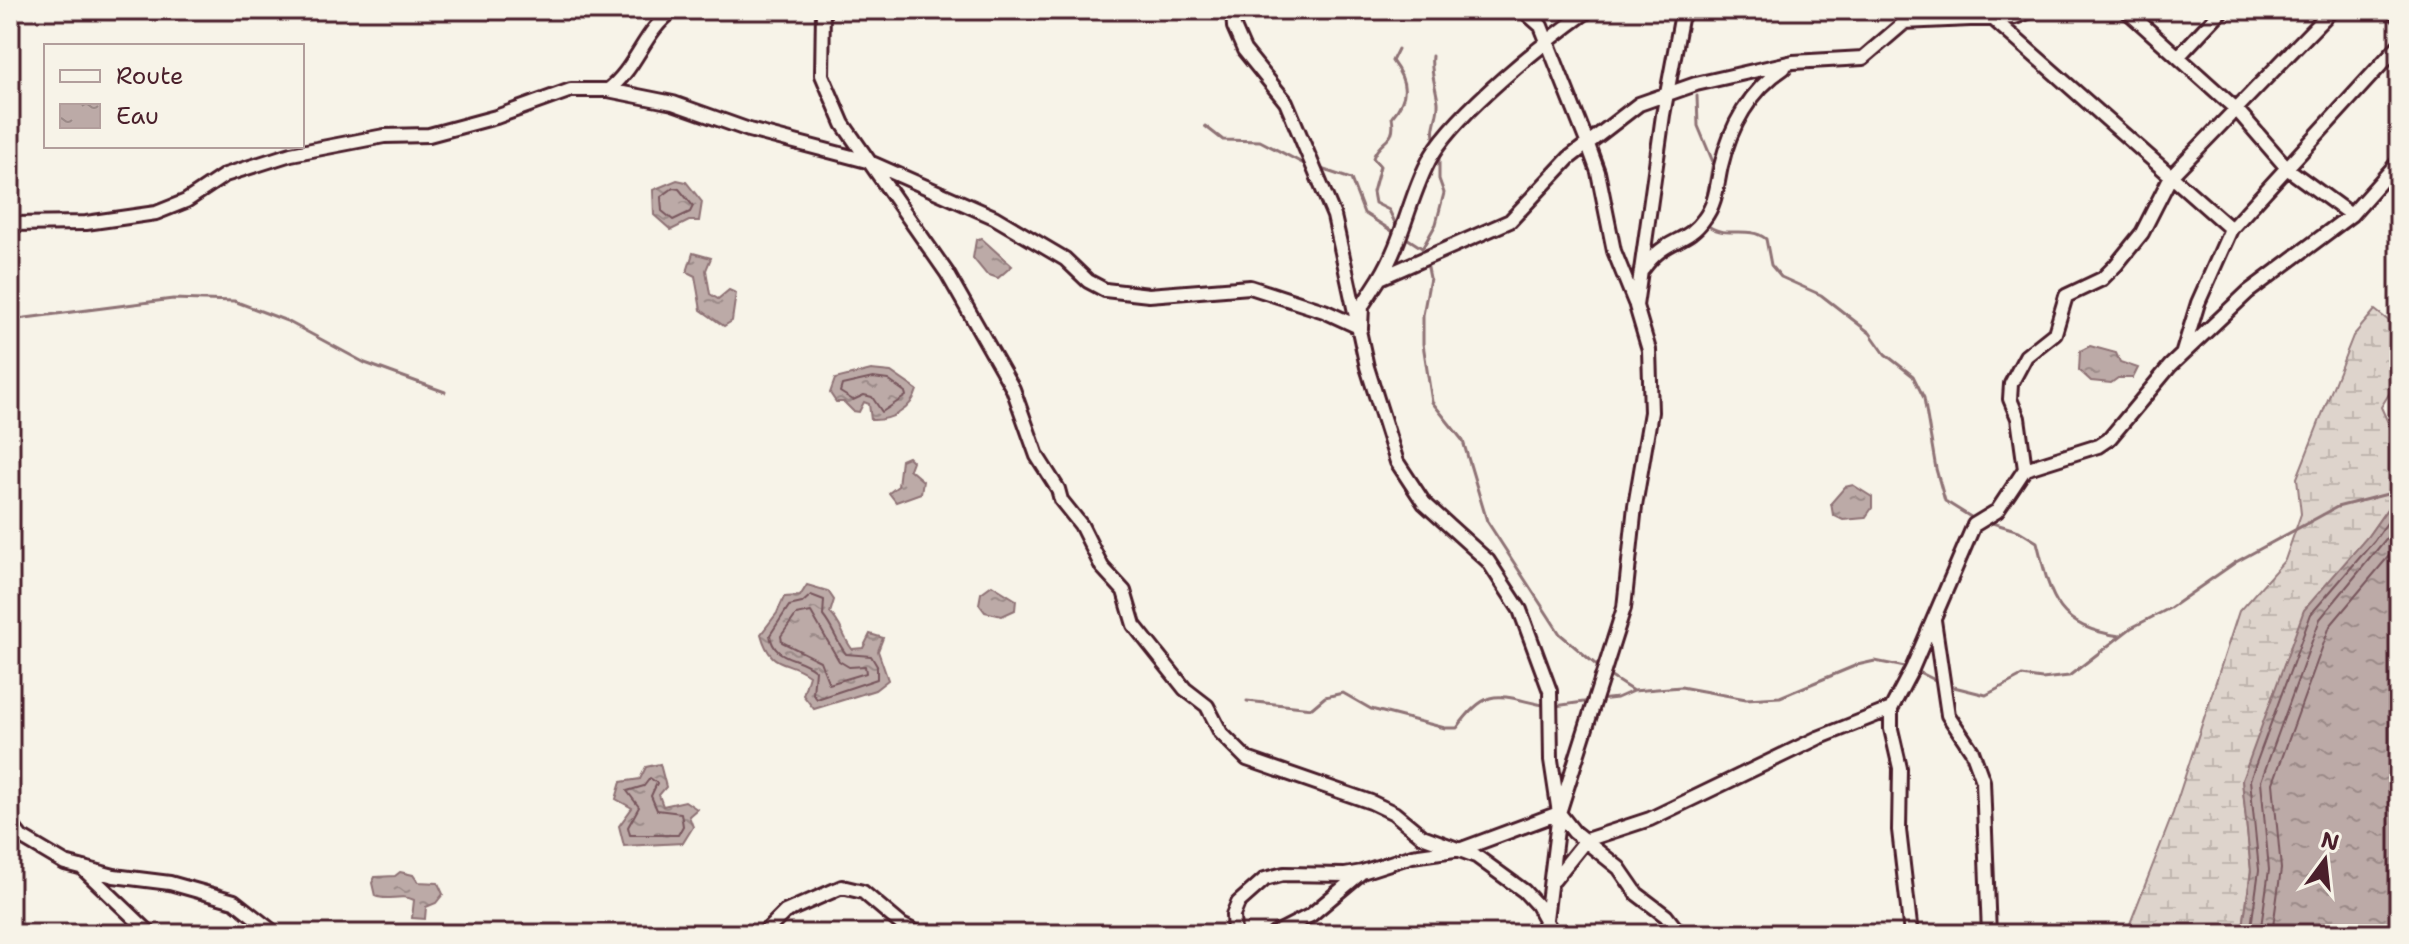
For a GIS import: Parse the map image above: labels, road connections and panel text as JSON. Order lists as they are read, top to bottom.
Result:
{
  "legend": ["Route", "Eau"],
  "north": "top"
}
